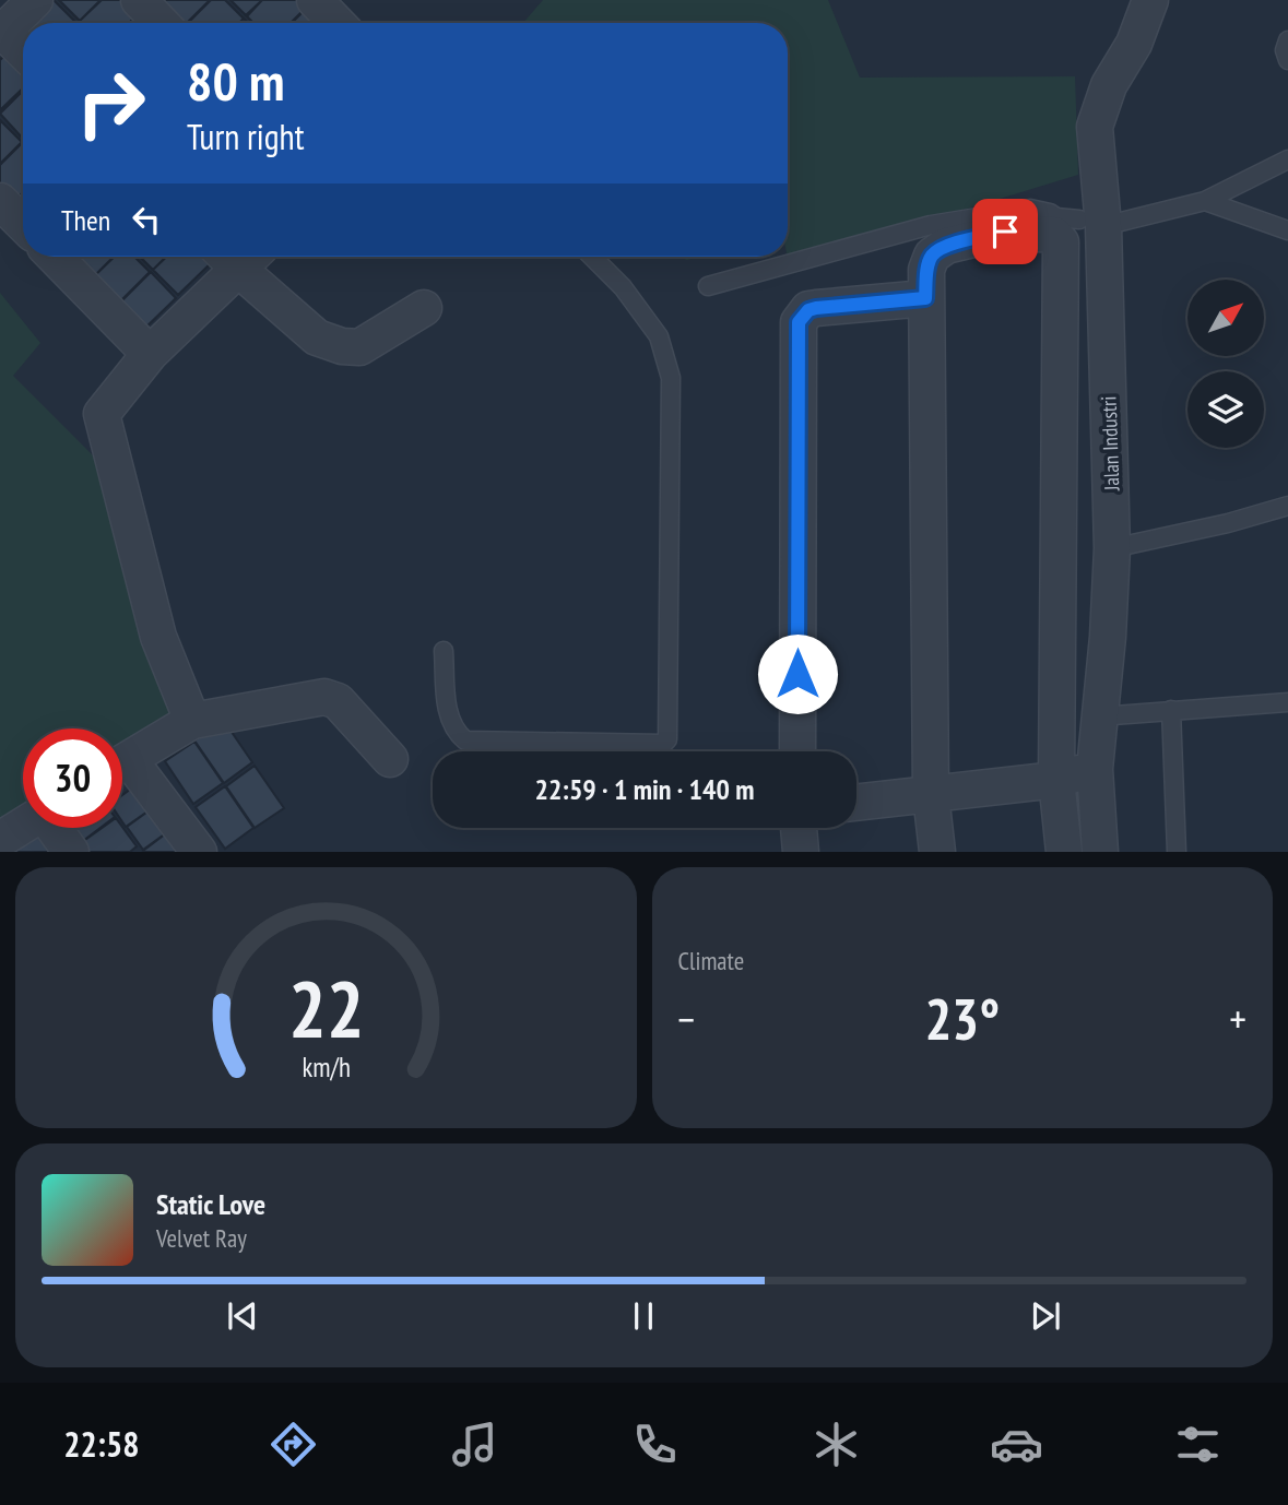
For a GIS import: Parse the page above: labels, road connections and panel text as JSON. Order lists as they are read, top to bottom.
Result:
{
  "streets": {
    "street": ["Jalan Industri"]
  },
  "north": "top right",
  "page": {
    "turn": ["80 m", "Turn right"],
    "then": "Then",
    "limit": "30",
    "trip": "22:59 · 1 min · 140 m",
    "tile": "Climate",
    "heat": ["−", "23°", "+"],
    "song": ["Static Love", "Velvet Ray"],
    "tabs": "22:58",
    "gauge": ["22", "km/h"]
  }
}
